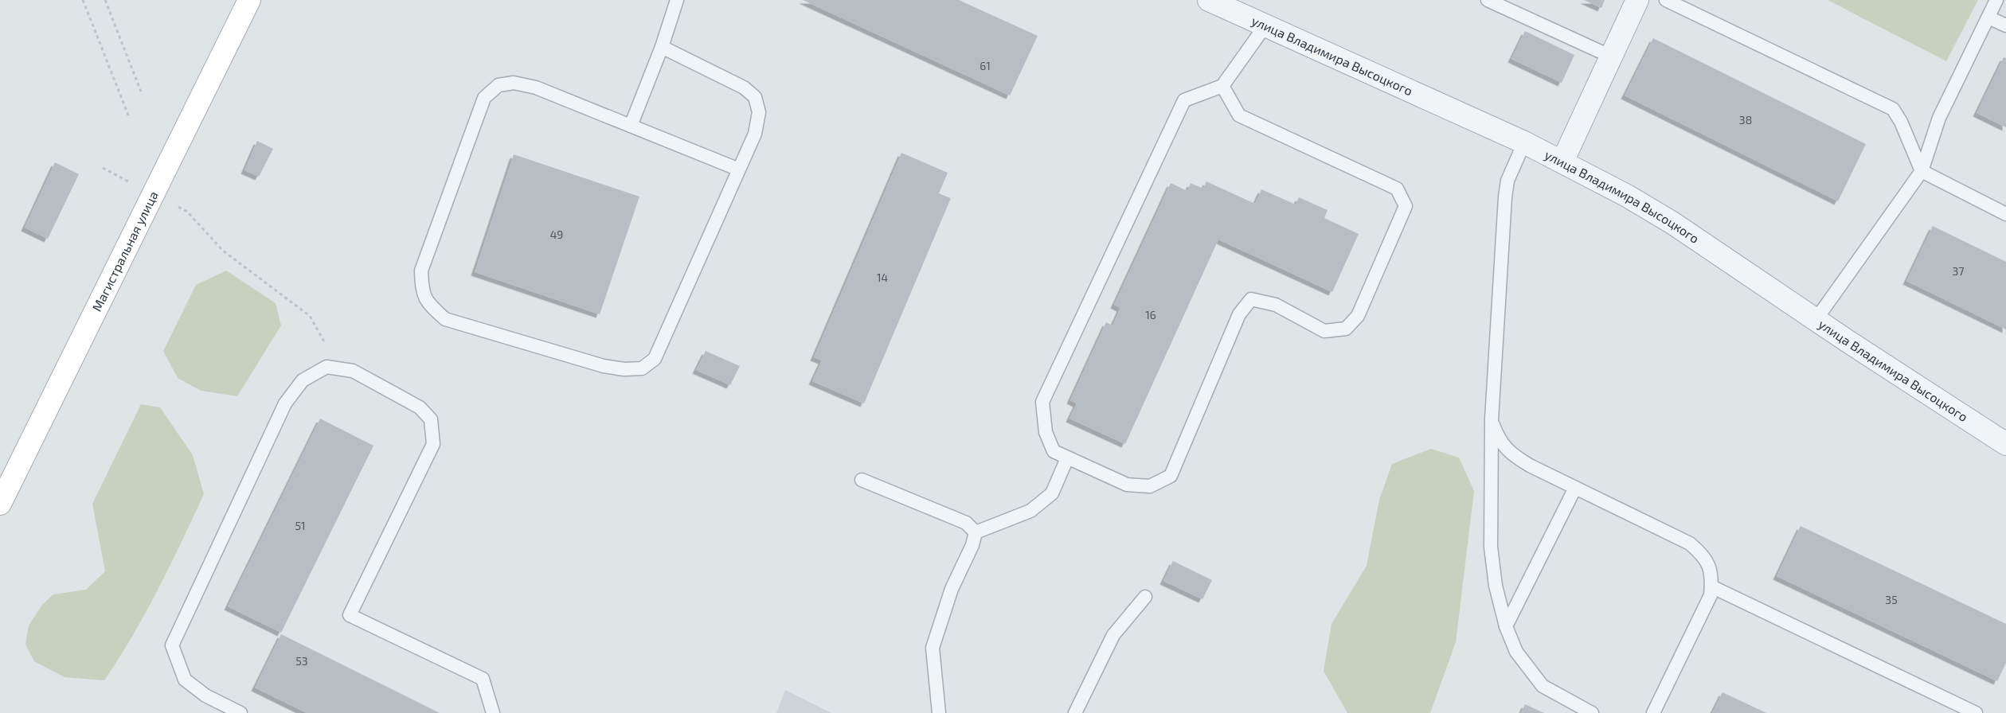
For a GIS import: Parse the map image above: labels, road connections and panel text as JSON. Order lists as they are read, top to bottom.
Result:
{
  "streets": {
    "main road": ["Магистральная улица"],
    "street": ["улица Владимира Высоцкого"]
  },
  "house_numbers": [
    "61",
    "38",
    "49",
    "37",
    "14",
    "16",
    "51",
    "35",
    "53"
  ]
}
